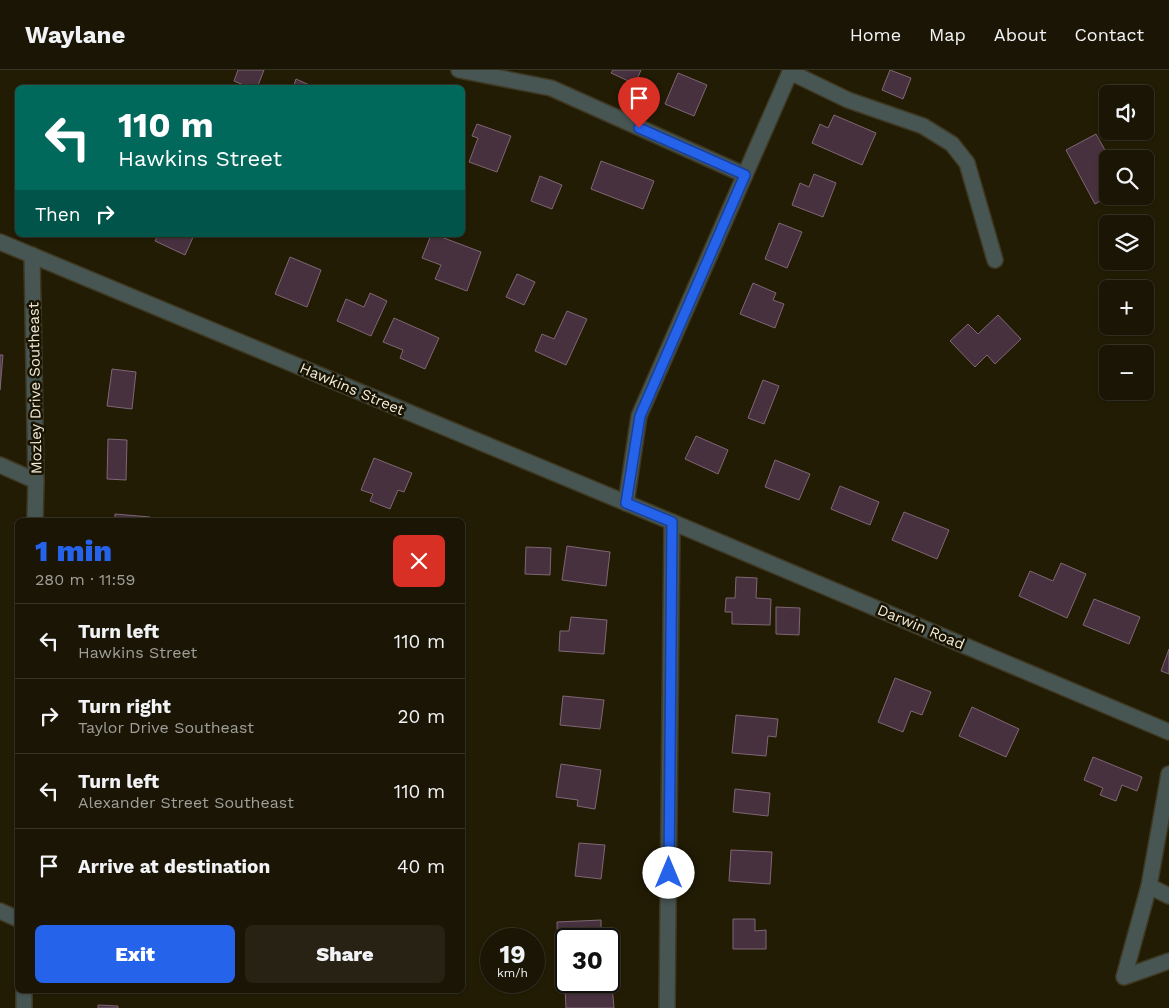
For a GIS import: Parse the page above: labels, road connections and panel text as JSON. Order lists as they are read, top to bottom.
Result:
{
  "streets": {
    "street": ["Mozley Drive Southeast", "Hawkins Street", "Darwin Road"]
  },
  "crossings": [
    ["Mozley Drive Southeast", "Hawkins Street"],
    ["Hawkins Street", "Darwin Road"]
  ],
  "page": {
    "header": "Waylane",
    "nav": [
      "Home",
      "Map",
      "About",
      "Contact"
    ],
    "map_buttons": ["+", "−"],
    "turn": ["110 m", "Hawkins Street"],
    "then": "Then",
    "heading": ["1 min", "280 m · 11:59"],
    "list": [
      {
        "name": "Turn left",
        "note": "Hawkins Street",
        "value": "110 m"
      },
      {
        "name": "Turn right",
        "note": "Taylor Drive Southeast",
        "value": "20 m"
      },
      {
        "name": "Turn left",
        "note": "Alexander Street Southeast",
        "value": "110 m"
      },
      {
        "name": "Arrive at destination",
        "value": "40 m"
      }
    ],
    "buttons": ["Exit", "Share"],
    "speed": "19 km/h",
    "limit": "30"
  }
}
